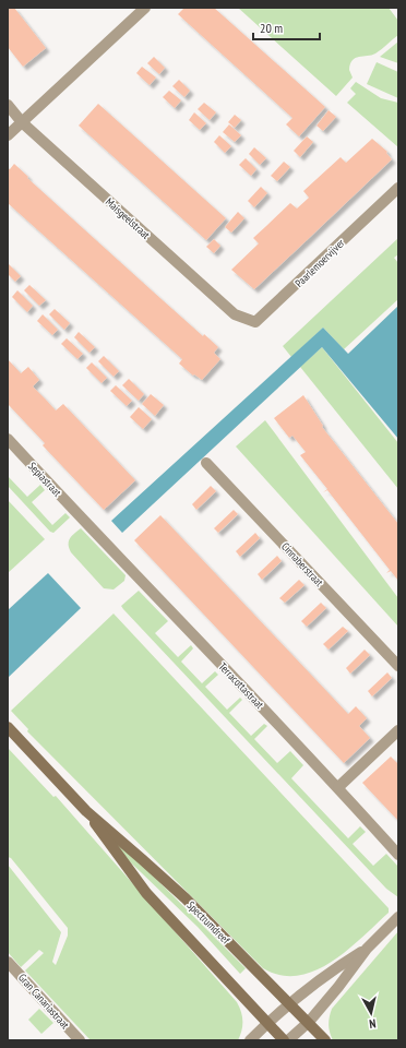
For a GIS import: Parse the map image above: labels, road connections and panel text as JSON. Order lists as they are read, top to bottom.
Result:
{
  "streets": {
    "main road": ["Spectrumdreef"],
    "street": [
      "Maisgeelstraat",
      "Paarlemoervijver",
      "Sepiastraat",
      "Cinnaberstraat",
      "Terracottastraat",
      "Gran Canariastraat"
    ]
  },
  "crossings": [
    ["Maisgeelstraat", "Paarlemoervijver"],
    ["Sepiastraat", "Terracottastraat"]
  ],
  "scale_bar": "20 m",
  "north": "bottom"
}
